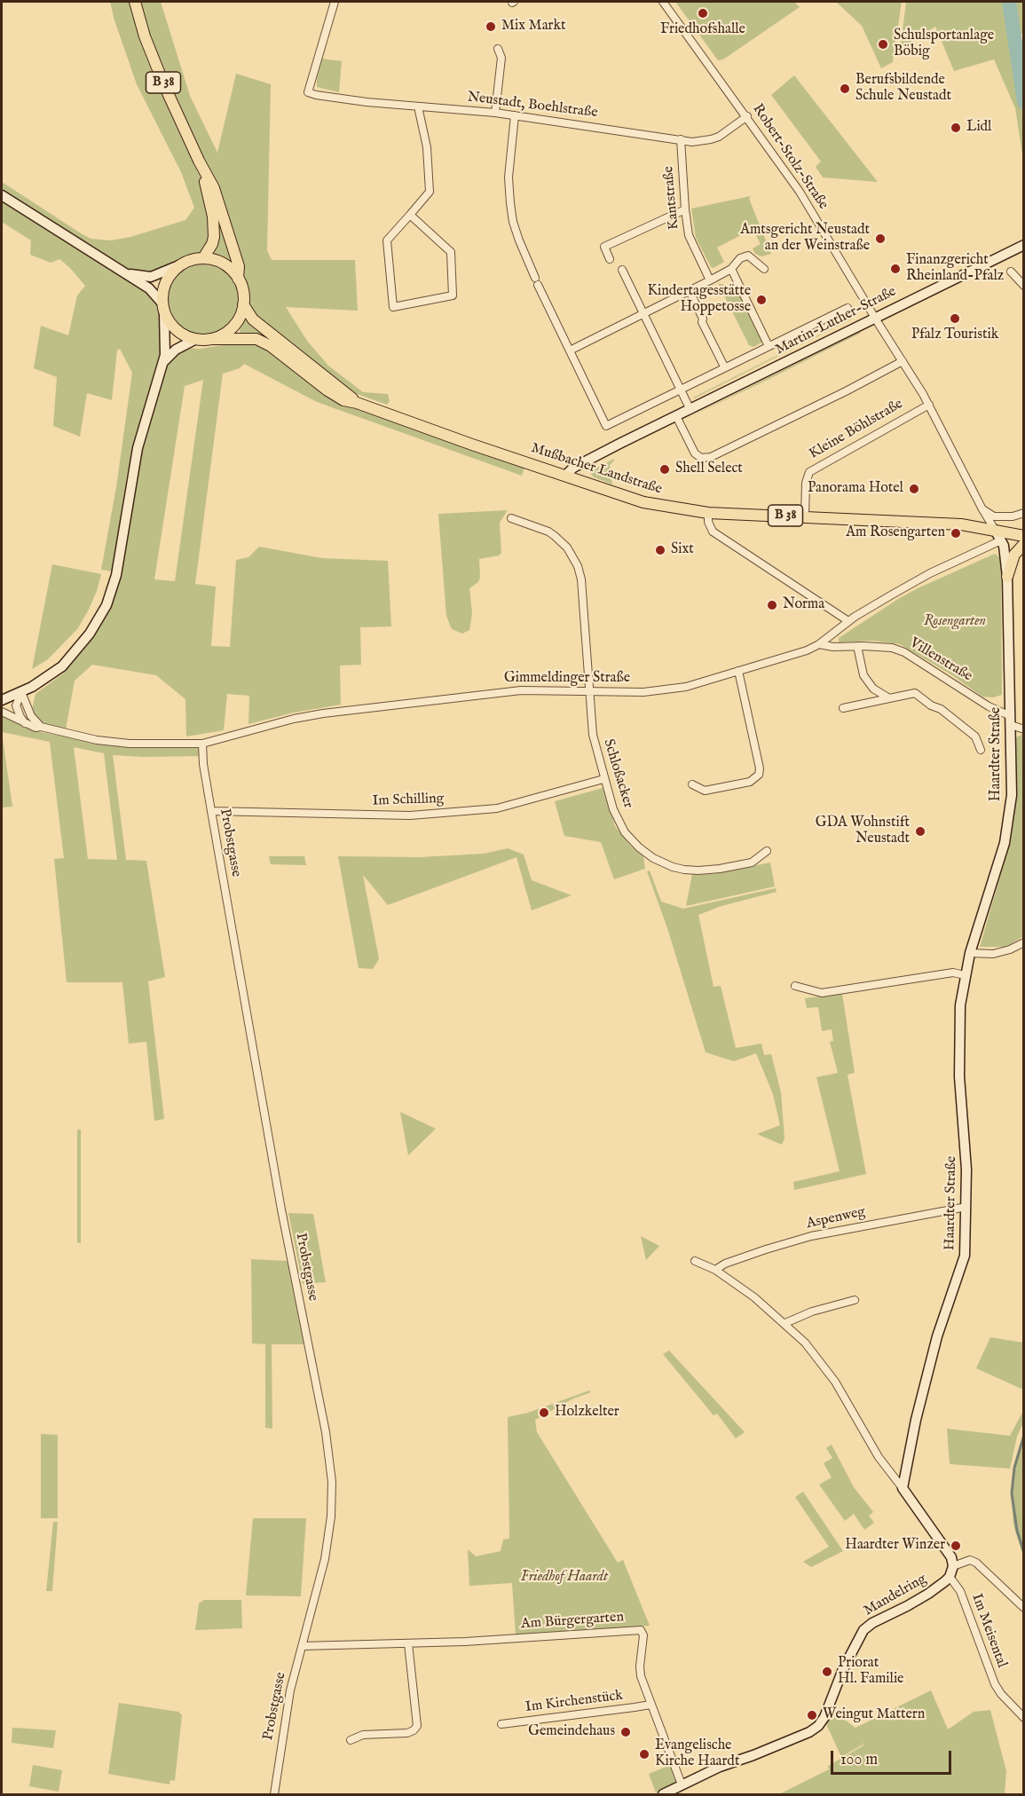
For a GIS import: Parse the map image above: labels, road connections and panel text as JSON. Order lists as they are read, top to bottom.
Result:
{
  "streets": {
    "main road": ["B 38", "Mußbacher Landstraße"],
    "street": [
      "Neustadt, Boehlstraße",
      "Robert-Stolz-Straße",
      "Kantstraße",
      "Martin-Luther-Straße",
      "Kleine Böhlstraße",
      "Villenstraße",
      "Gimmeldinger Straße",
      "Haardter Straße",
      "Schloßacker",
      "Im Schilling",
      "Probstgasse",
      "Aspenweg",
      "Mandelring",
      "Am Bürgergarten",
      "Im Meisental",
      "Im Kirchenstück"
    ]
  },
  "crossings": [
    ["B 38", "Robert-Stolz-Straße"],
    ["B 38", "Mußbacher Landstraße"],
    ["B 38", "Haardter Straße"],
    ["Neustadt, Boehlstraße", "Robert-Stolz-Straße"],
    ["Neustadt, Boehlstraße", "Kantstraße"],
    ["Neustadt, Boehlstraße", "Martin-Luther-Straße"],
    ["Robert-Stolz-Straße", "Martin-Luther-Straße"],
    ["Robert-Stolz-Straße", "Kleine Böhlstraße"],
    ["Robert-Stolz-Straße", "Mußbacher Landstraße"],
    ["Robert-Stolz-Straße", "Haardter Straße"],
    ["Martin-Luther-Straße", "Mußbacher Landstraße"],
    ["Kleine Böhlstraße", "Mußbacher Landstraße"],
    ["Mußbacher Landstraße", "Haardter Straße"],
    ["Villenstraße", "Gimmeldinger Straße"],
    ["Villenstraße", "Haardter Straße"],
    ["Gimmeldinger Straße", "Haardter Straße"],
    ["Gimmeldinger Straße", "Schloßacker"],
    ["Gimmeldinger Straße", "Probstgasse"],
    ["Haardter Straße", "Aspenweg"],
    ["Schloßacker", "Im Schilling"],
    ["Im Schilling", "Probstgasse"],
    ["Probstgasse", "Am Bürgergarten"],
    ["Mandelring", "Am Bürgergarten"],
    ["Mandelring", "Im Meisental"],
    ["Am Bürgergarten", "Im Kirchenstück"]
  ],
  "parks": ["Rosengarten", "Friedhof Haardt"],
  "places": [
    "Friedhofshalle",
    "Mix Markt",
    "Schulsportanlage Böbig",
    "Berufsbildende Schule Neustadt",
    "Lidl",
    "Amtsgericht Neustadt an der Weinstraße",
    "Finanzgericht Rheinland-Pfalz",
    "Kindertagesstätte Hoppetosse",
    "Pfalz Touristik",
    "Shell Select",
    "Panorama Hotel",
    "Am Rosengarten",
    "Sixt",
    "Norma",
    "GDA Wohnstift Neustadt",
    "Holzkelter",
    "Haardter Winzer",
    "Priorat Hl. Familie",
    "Weingut Mattern",
    "Gemeindehaus",
    "Evangelische Kirche Haardt"
  ],
  "scale_bar": "100 m"
}
